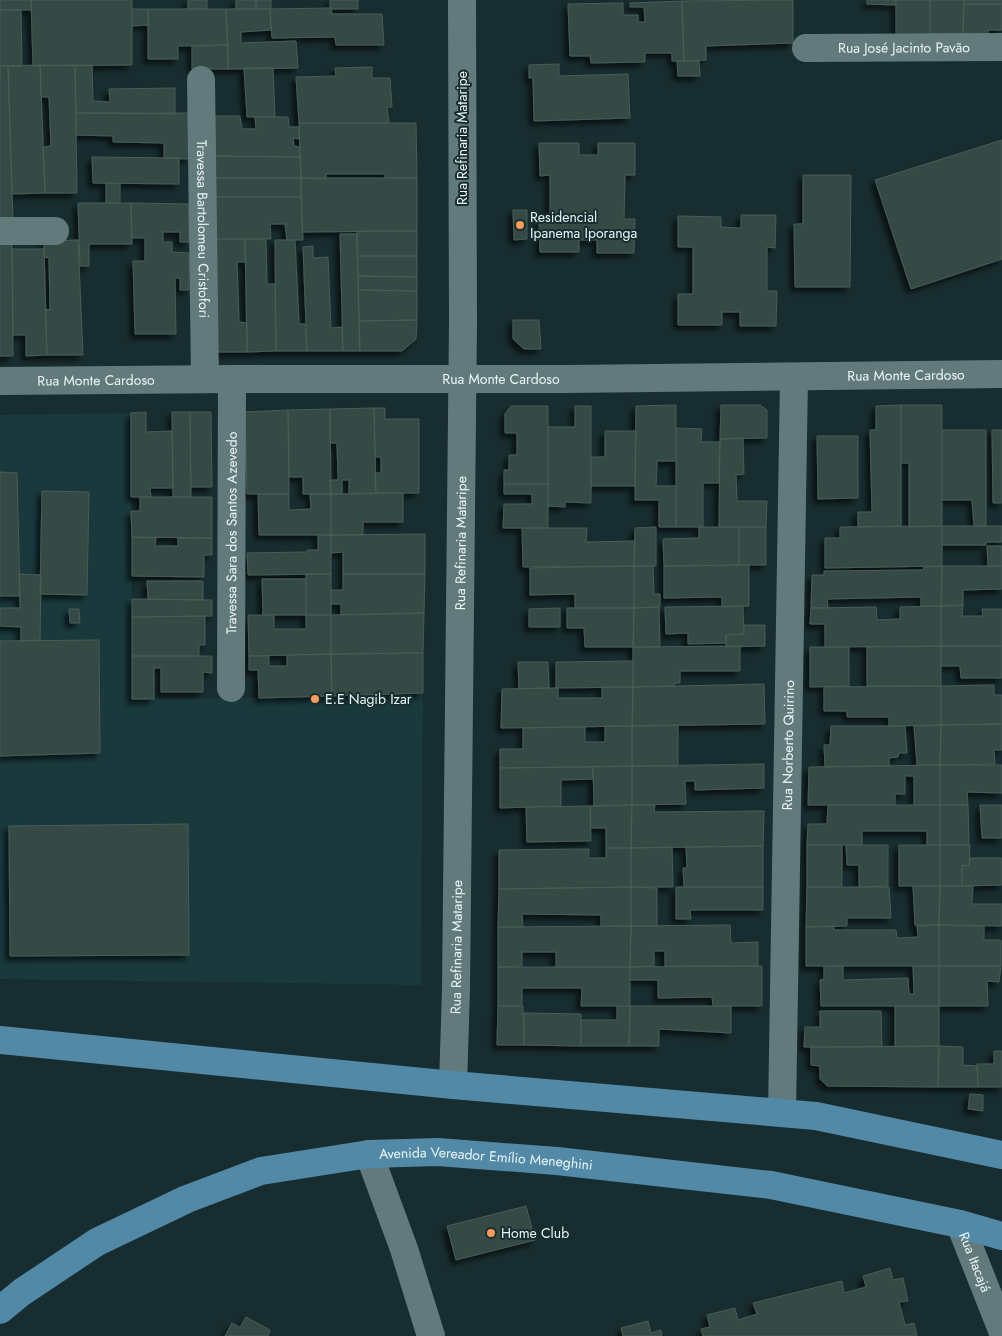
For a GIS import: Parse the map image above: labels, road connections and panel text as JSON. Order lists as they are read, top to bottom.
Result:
{
  "streets": {
    "main road": ["Avenida Vereador Emílio Meneghini"],
    "street": [
      "Rua José Jacinto Pavão",
      "Rua Refinaria Mataripe",
      "Travessa Bartolomeu Cristofori",
      "Rua Monte Cardoso",
      "Travessa Sara dos Santos Azevedo",
      "Rua Norberto Quirino",
      "Rua Itacajá"
    ]
  },
  "crossings": [
    ["Rua Refinaria Mataripe", "Rua Monte Cardoso"],
    ["Travessa Bartolomeu Cristofori", "Rua Monte Cardoso"],
    ["Travessa Bartolomeu Cristofori", "Travessa Sara dos Santos Azevedo"],
    ["Rua Monte Cardoso", "Travessa Sara dos Santos Azevedo"],
    ["Rua Monte Cardoso", "Rua Norberto Quirino"],
    ["Avenida Vereador Emílio Meneghini", "Rua Itacajá"]
  ],
  "places": ["Residencial Ipanema Iporanga", "E.E Nagib Izar", "Home Club"]
}
